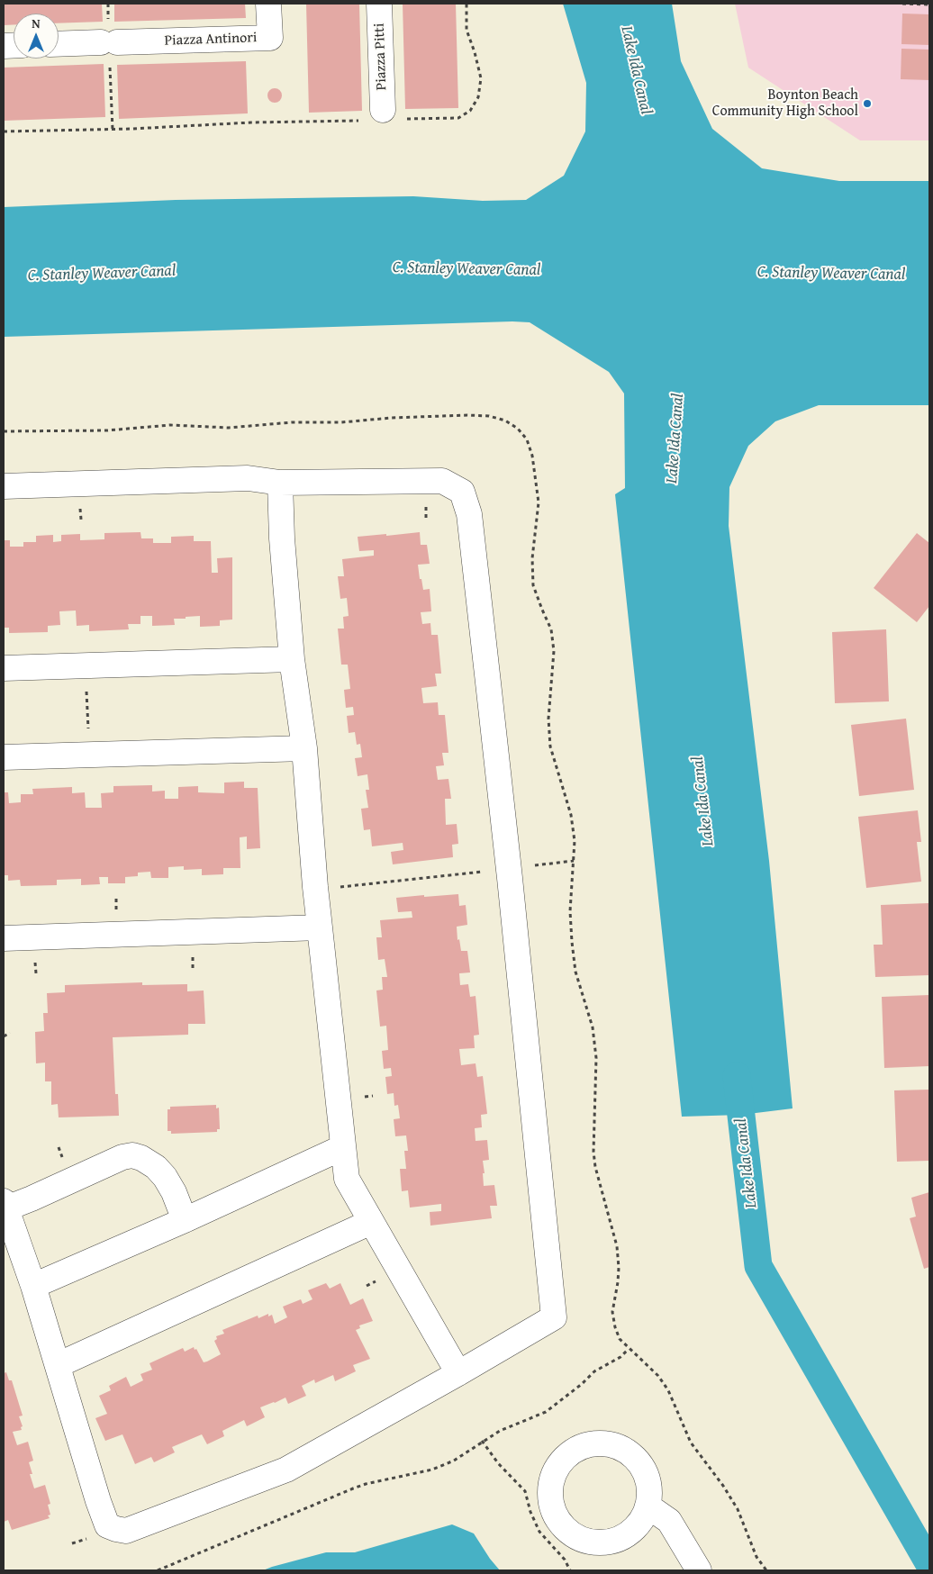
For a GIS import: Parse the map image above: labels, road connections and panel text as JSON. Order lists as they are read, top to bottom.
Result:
{
  "streets": {
    "street": ["Piazza Antinori", "Piazza Pitti"]
  },
  "water": ["Lake Ida Canal", "C. Stanley Weaver Canal"],
  "places": ["Boynton Beach Community High School"],
  "north": "top"
}
